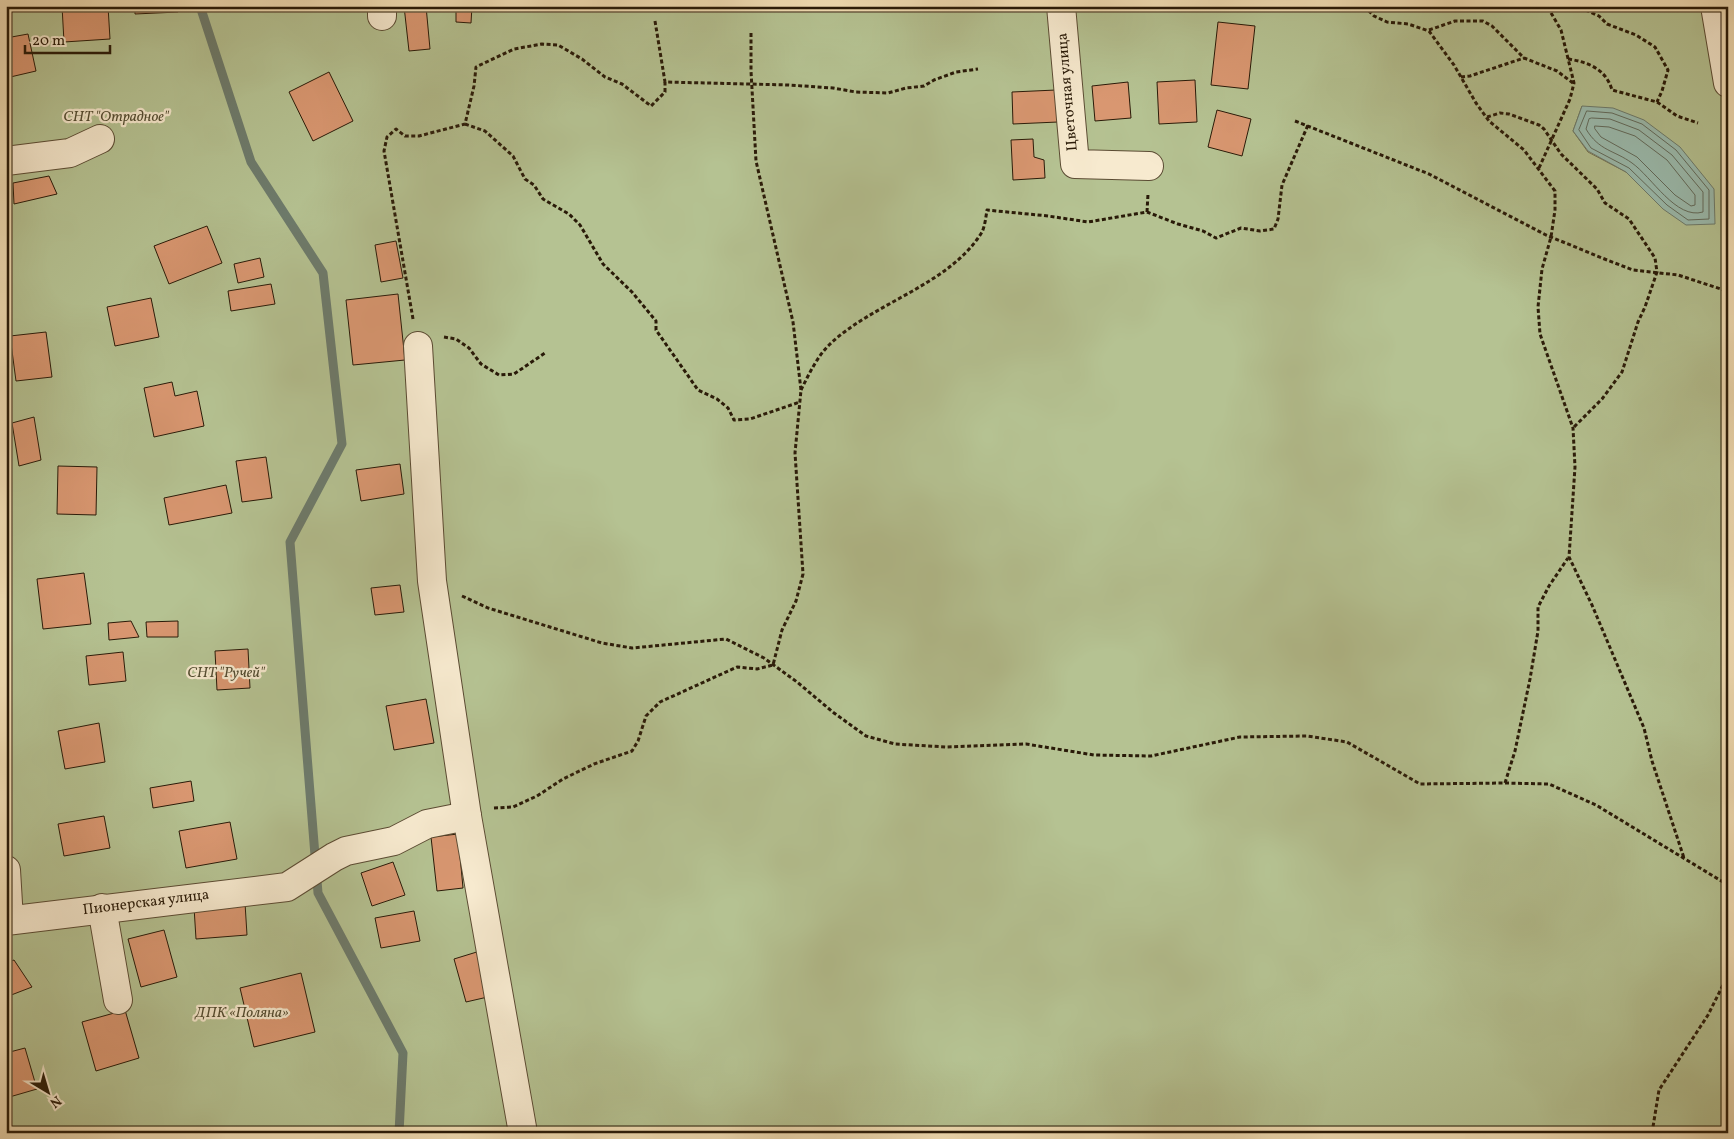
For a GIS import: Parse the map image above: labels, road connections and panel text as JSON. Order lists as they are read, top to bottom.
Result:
{
  "streets": {
    "street": ["Цветочная улица", "Пионерская улица"]
  },
  "parks": ["СНТ \"Отрадное\"", "СНТ \"Ручей\"", "ДПК «Поляна»"],
  "scale_bar": "20 m",
  "north": "bottom right"
}
